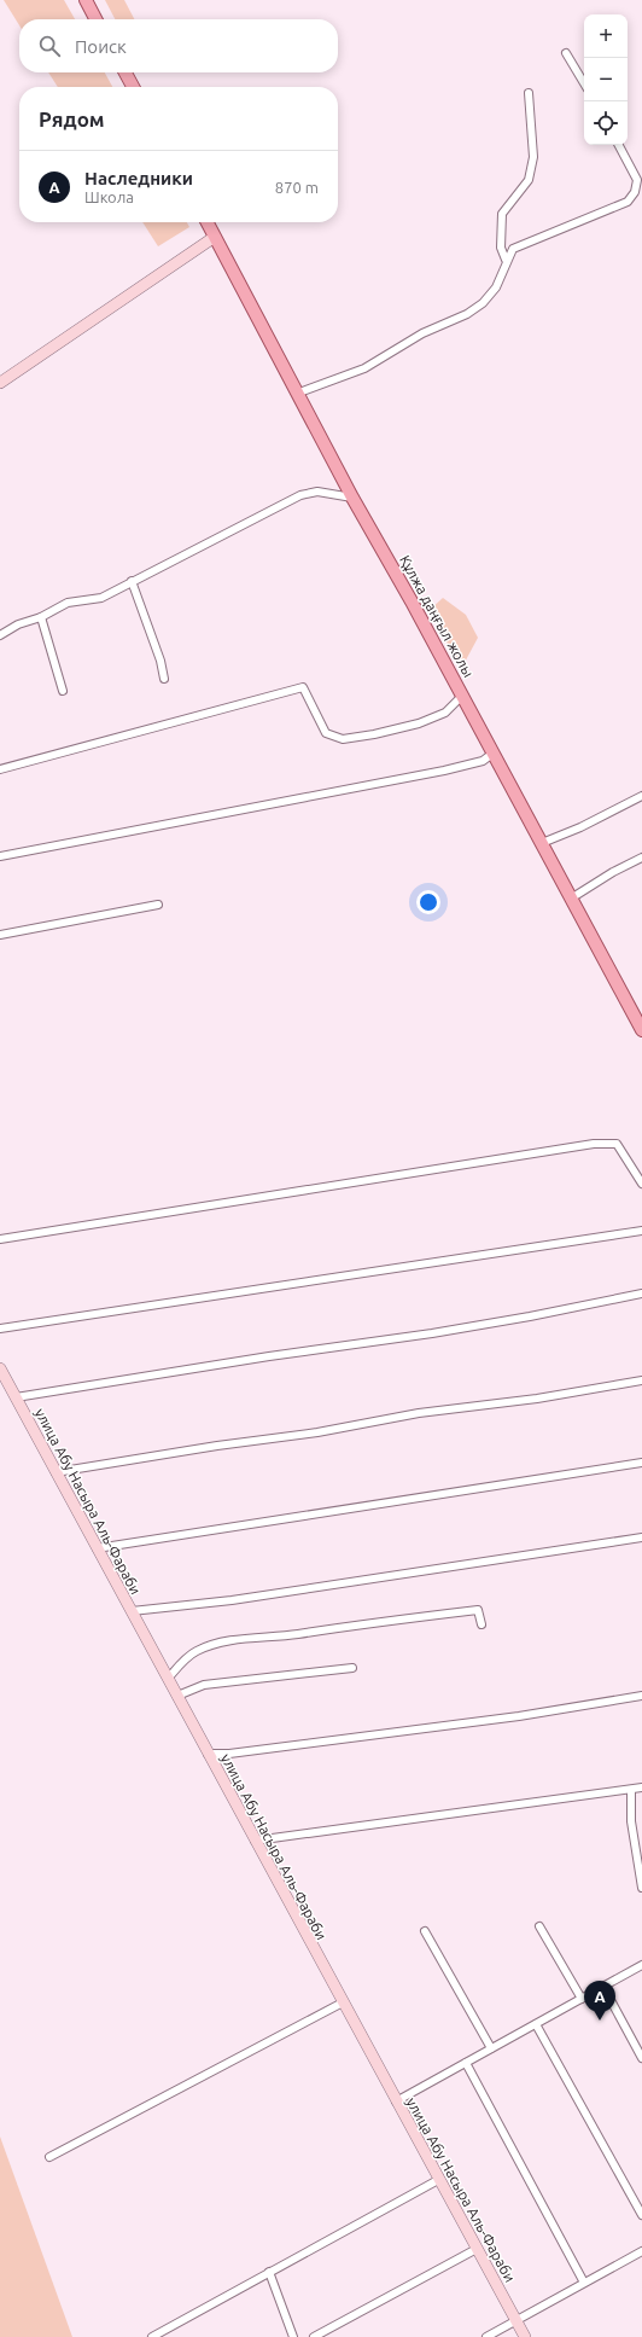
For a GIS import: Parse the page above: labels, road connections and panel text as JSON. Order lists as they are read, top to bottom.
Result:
{
  "streets": {
    "main road": ["Құлжа даңғыл жолы"],
    "street": ["улица Абу Насыра Аль-Фараби"]
  },
  "page": {
    "map_buttons": ["+", "−"],
    "search": "Поиск",
    "heading": "Рядом",
    "list": [
      {
        "mark": "A",
        "name": "Наследники",
        "note": "Школа",
        "value": "870 m"
      }
    ],
    "pins": "A"
  }
}
